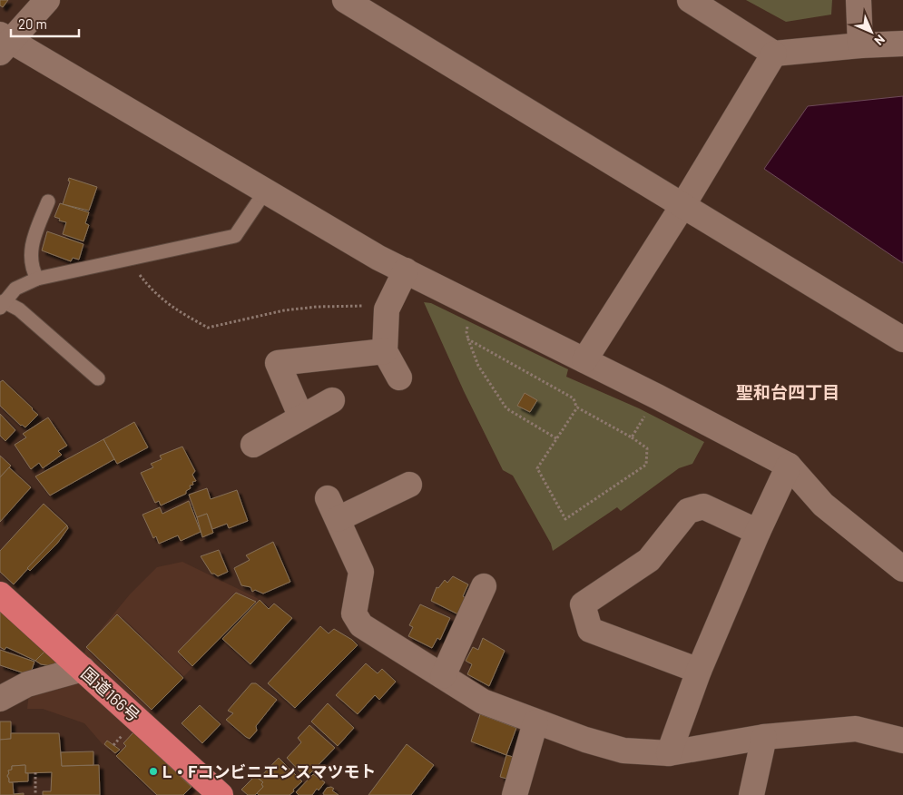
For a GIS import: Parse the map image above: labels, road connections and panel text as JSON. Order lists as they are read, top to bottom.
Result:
{
  "streets": {
    "highway": ["国道166号"]
  },
  "districts": ["聖和台四丁目"],
  "places": ["L・Fコンビニエンスマツモト"],
  "scale_bar": "20 m",
  "north": "bottom right"
}
